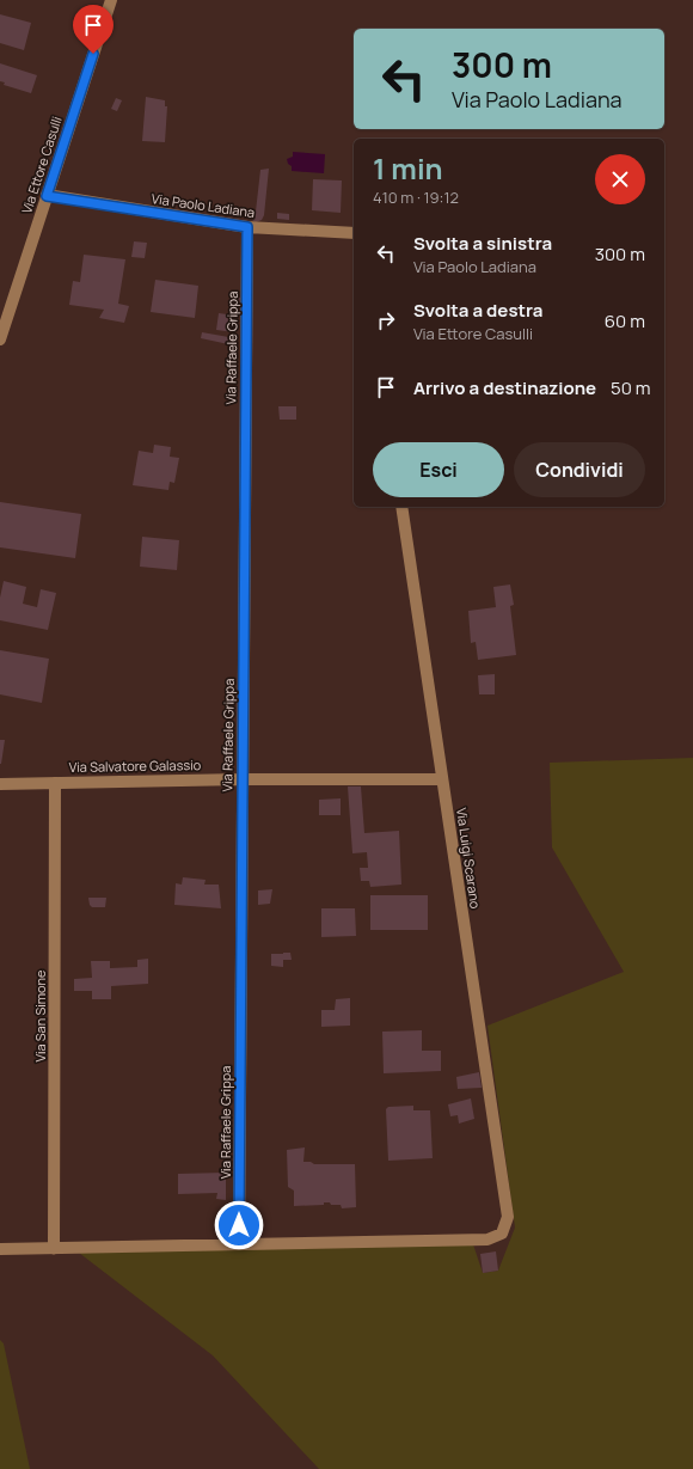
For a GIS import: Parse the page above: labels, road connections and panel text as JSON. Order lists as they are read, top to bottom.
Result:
{
  "streets": {
    "street": [
      "Via Ettore Casulli",
      "Via Paolo Ladiana",
      "Via Raffaele Grippa",
      "Via Salvatore Galassio",
      "Via Luigi Scarano",
      "Via San Simone"
    ]
  },
  "crossings": [
    ["Via Ettore Casulli", "Via Paolo Ladiana"],
    ["Via Paolo Ladiana", "Via Raffaele Grippa"],
    ["Via Raffaele Grippa", "Via Salvatore Galassio"],
    ["Via Raffaele Grippa", "Via Luigi Scarano"],
    ["Via Salvatore Galassio", "Via Luigi Scarano"],
    ["Via Salvatore Galassio", "Via San Simone"]
  ],
  "page": {
    "turn": ["300 m", "Via Paolo Ladiana"],
    "heading": ["1 min", "410 m · 19:12"],
    "list": [
      {
        "name": "Svolta a sinistra",
        "note": "Via Paolo Ladiana",
        "value": "300 m"
      },
      {
        "name": "Svolta a destra",
        "note": "Via Ettore Casulli",
        "value": "60 m"
      },
      {
        "name": "Arrivo a destinazione",
        "value": "50 m"
      }
    ],
    "buttons": ["Esci", "Condividi"]
  }
}
